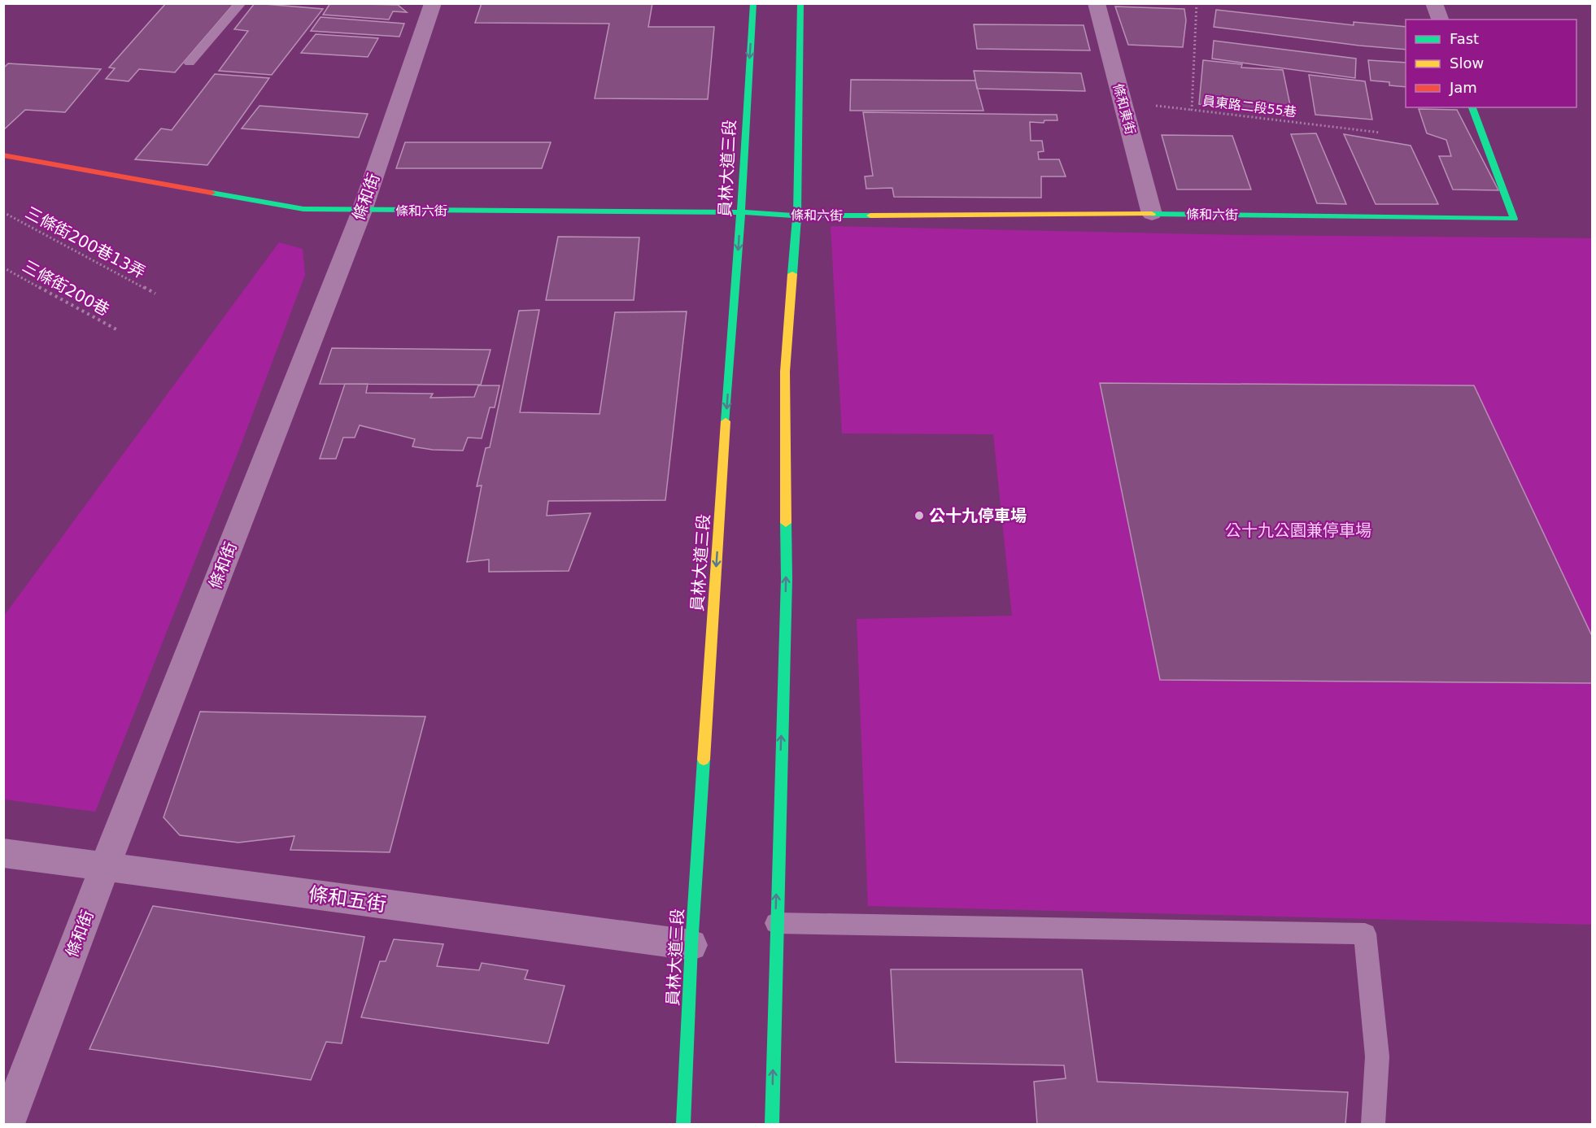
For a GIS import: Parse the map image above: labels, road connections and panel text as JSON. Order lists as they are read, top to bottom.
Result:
{
  "streets": {
    "street": [
      "條和東街",
      "員林大道三段",
      "條和街",
      "條和六街",
      "條和五街"
    ],
    "path": ["員東路二段55巷", "三條街200巷13弄", "三條街200巷"]
  },
  "crossings": [
    ["條和東街", "條和六街"],
    ["員林大道三段", "條和六街"],
    ["員林大道三段", "條和五街"],
    ["條和街", "條和六街"],
    ["條和街", "條和五街"]
  ],
  "parks": ["公十九公園兼停車場"],
  "places": ["公十九停車場"],
  "legend": ["Fast", "Slow", "Jam"]
}
